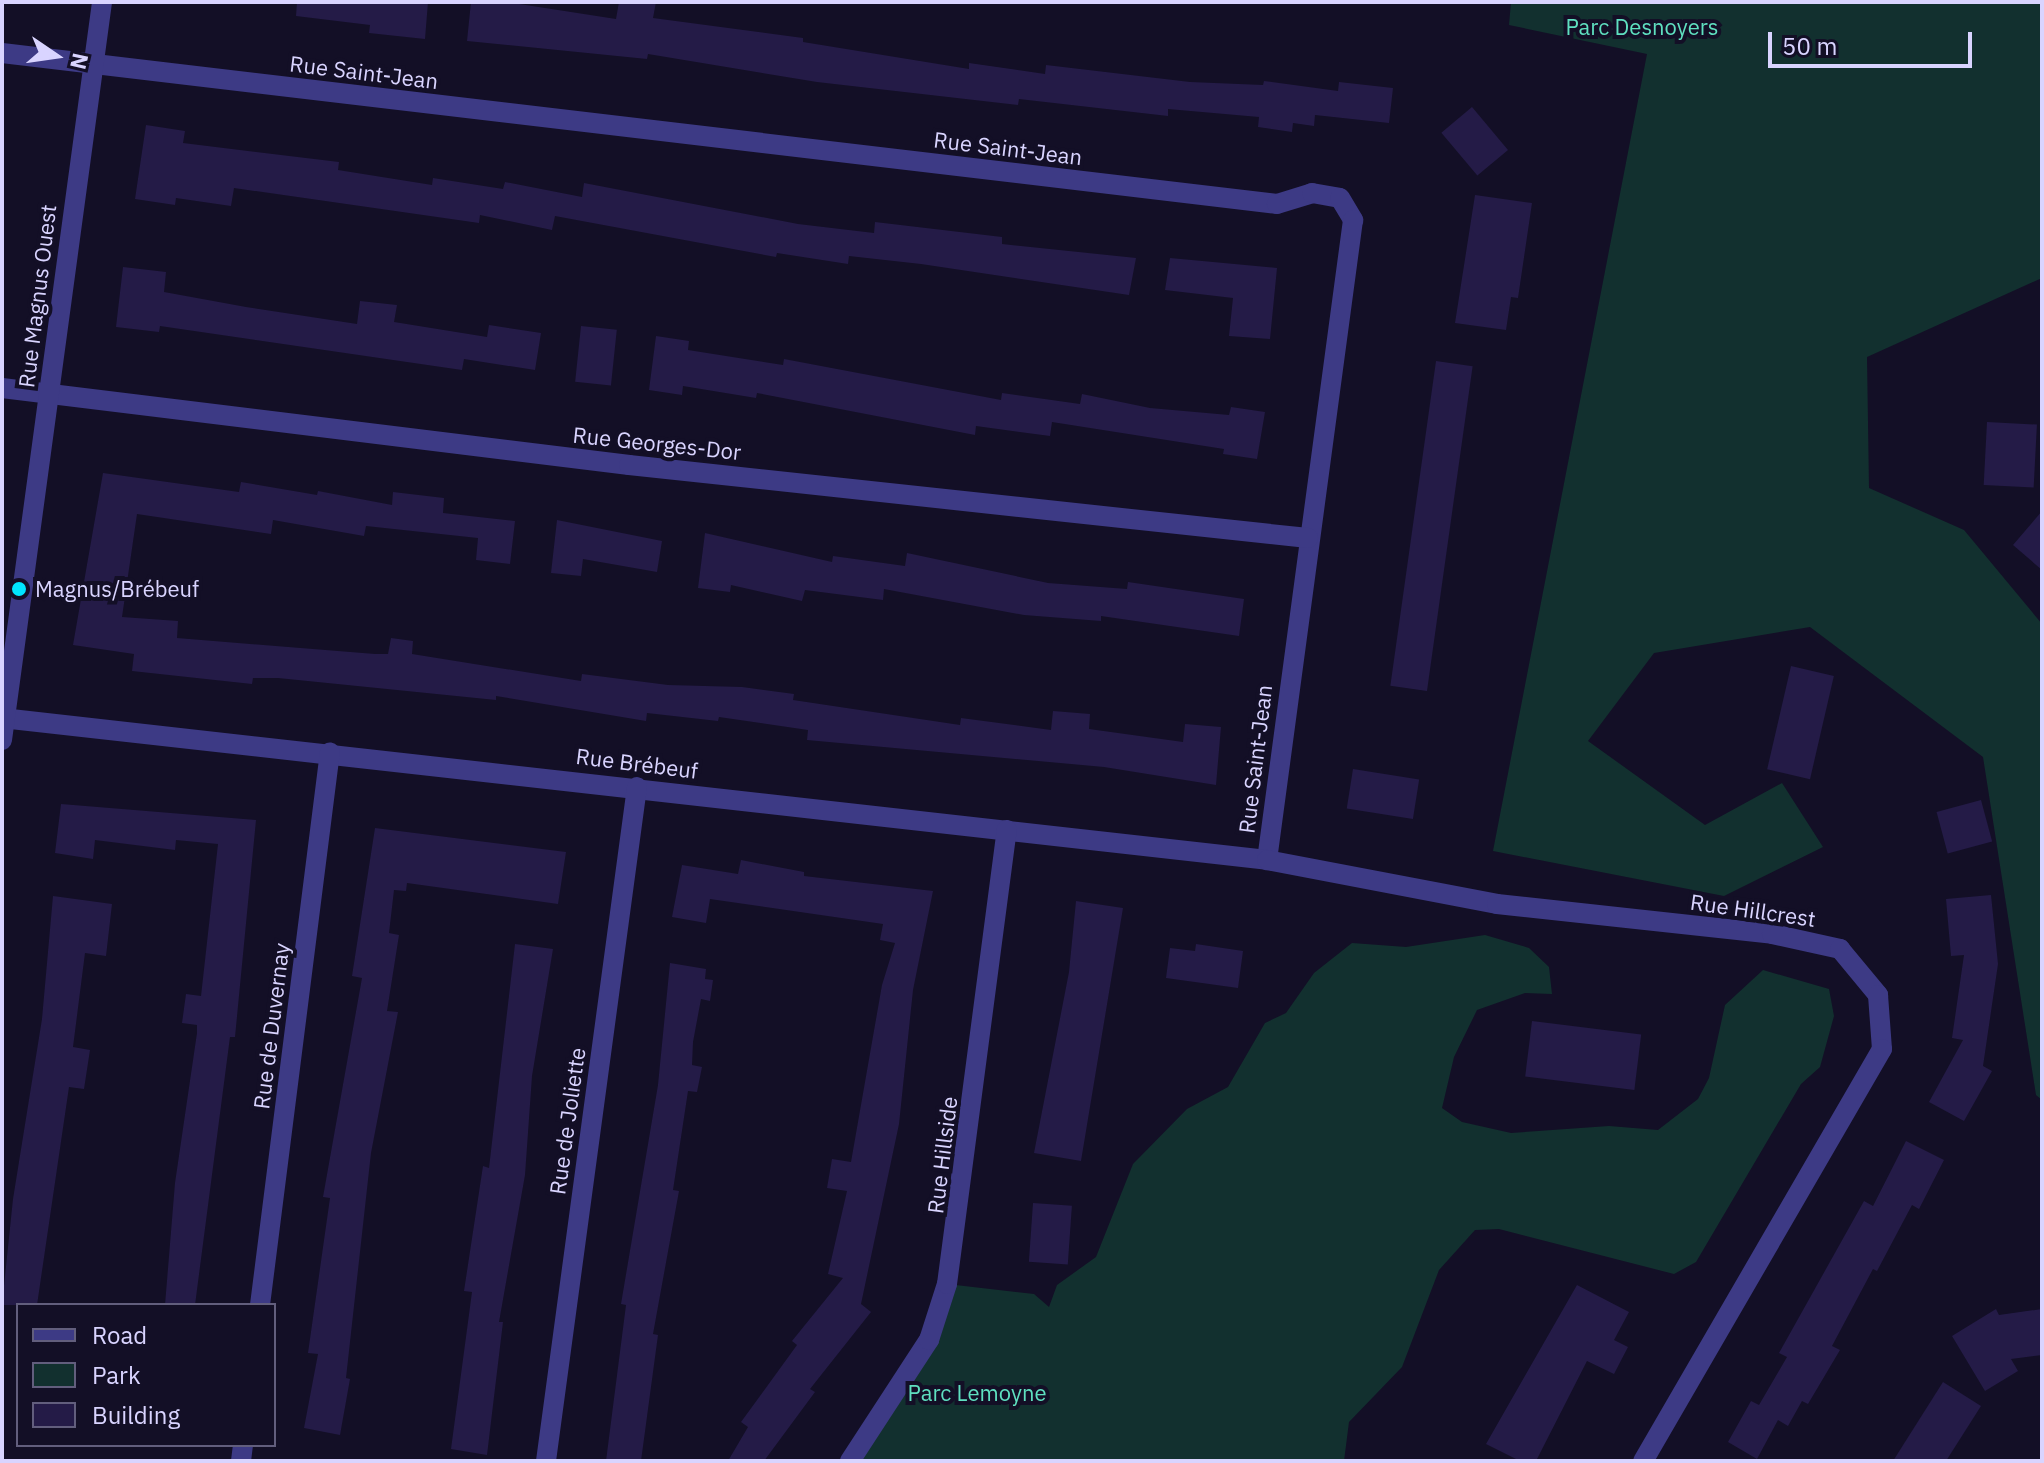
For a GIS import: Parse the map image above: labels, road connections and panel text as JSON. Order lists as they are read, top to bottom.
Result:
{
  "streets": {
    "street": [
      "Rue Saint-Jean",
      "Rue Magnus Ouest",
      "Rue Georges-Dor",
      "Rue Brébeuf",
      "Rue Hillcrest",
      "Rue de Duvernay",
      "Rue de Joliette",
      "Rue Hillside"
    ]
  },
  "crossings": [
    ["Rue Saint-Jean", "Rue Magnus Ouest"],
    ["Rue Saint-Jean", "Rue Georges-Dor"],
    ["Rue Saint-Jean", "Rue Brébeuf"],
    ["Rue Saint-Jean", "Rue Hillcrest"],
    ["Rue Magnus Ouest", "Rue Georges-Dor"],
    ["Rue Magnus Ouest", "Rue Brébeuf"],
    ["Rue Brébeuf", "Rue Hillcrest"],
    ["Rue Brébeuf", "Rue de Duvernay"],
    ["Rue Brébeuf", "Rue de Joliette"],
    ["Rue Brébeuf", "Rue Hillside"]
  ],
  "parks": ["Parc Desnoyers", "Parc Lemoyne"],
  "places": ["Magnus/Brébeuf"],
  "legend": ["Road", "Park", "Building"],
  "scale_bar": "50 m",
  "north": "right"
}
